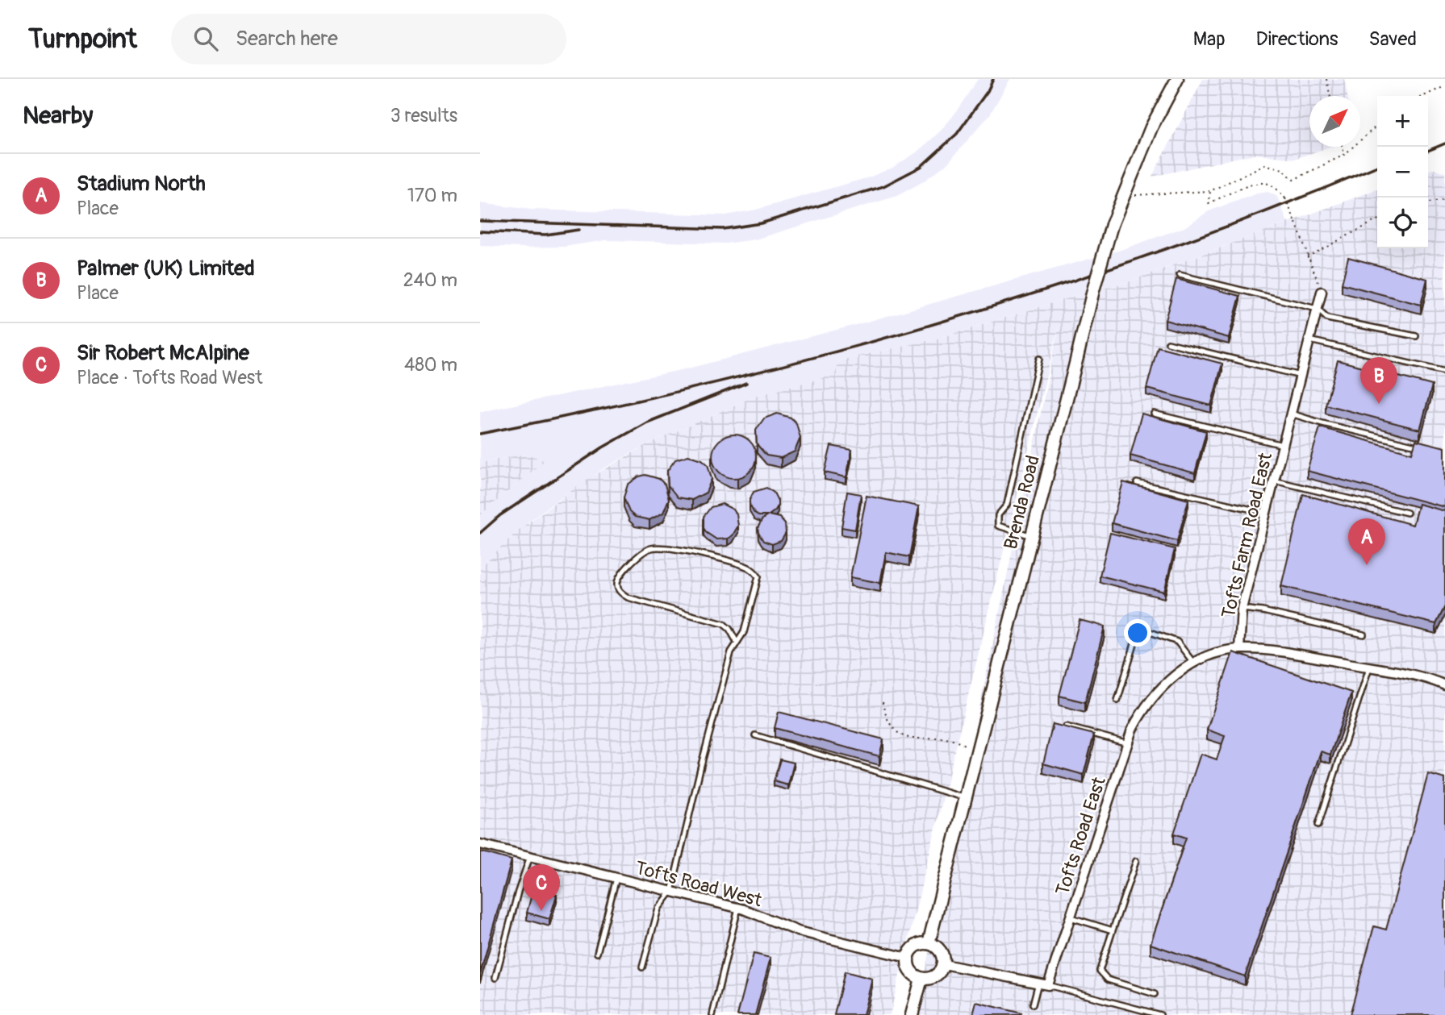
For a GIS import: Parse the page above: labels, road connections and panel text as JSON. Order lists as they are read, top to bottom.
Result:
{
  "streets": {
    "main road": ["Brenda Road"],
    "street": ["Tofts Farm Road East", "Tofts Road East", "Tofts Road West"]
  },
  "crossings": [
    ["Brenda Road", "Tofts Road West"],
    ["Tofts Farm Road East", "Tofts Road East"]
  ],
  "north": "top right",
  "page": {
    "header": "Turnpoint",
    "search": "Search here",
    "nav": ["Map", "Directions", "Saved"],
    "heading": ["Nearby", "3 results"],
    "map_buttons": ["+", "−"],
    "list": [
      {
        "mark": "A",
        "name": "Stadium North",
        "note": "Place",
        "value": "170 m"
      },
      {
        "mark": "B",
        "name": "Palmer (UK) Limited",
        "note": "Place",
        "value": "240 m"
      },
      {
        "mark": "C",
        "name": "Sir Robert McAlpine",
        "note": "Place · Tofts Road West",
        "value": "480 m"
      }
    ],
    "pins": ["B", "A", "C"]
  }
}
